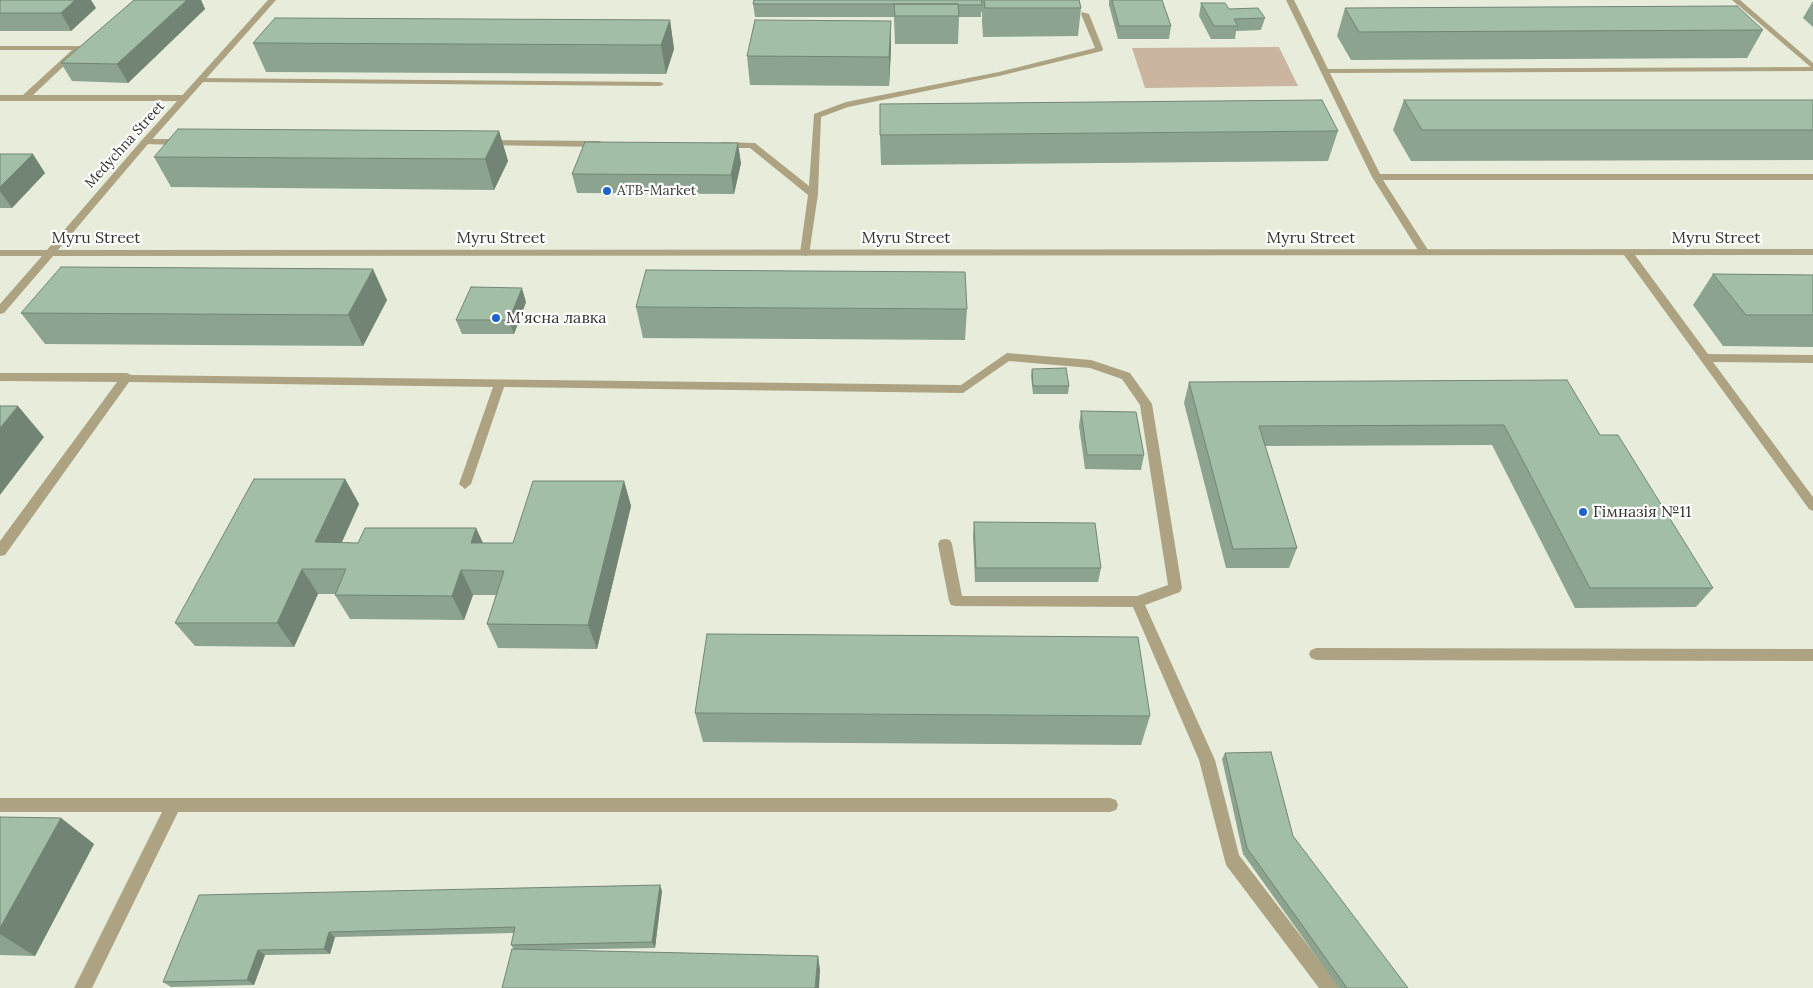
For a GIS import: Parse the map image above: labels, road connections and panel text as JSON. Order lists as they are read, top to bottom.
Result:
{
  "streets": {
    "street": ["Medychna Street", "Myru Street"]
  },
  "crossings": [
    ["Medychna Street", "Myru Street"]
  ],
  "places": ["ATB-Market", "М'ясна лавка", "Гімназія №11"]
}
